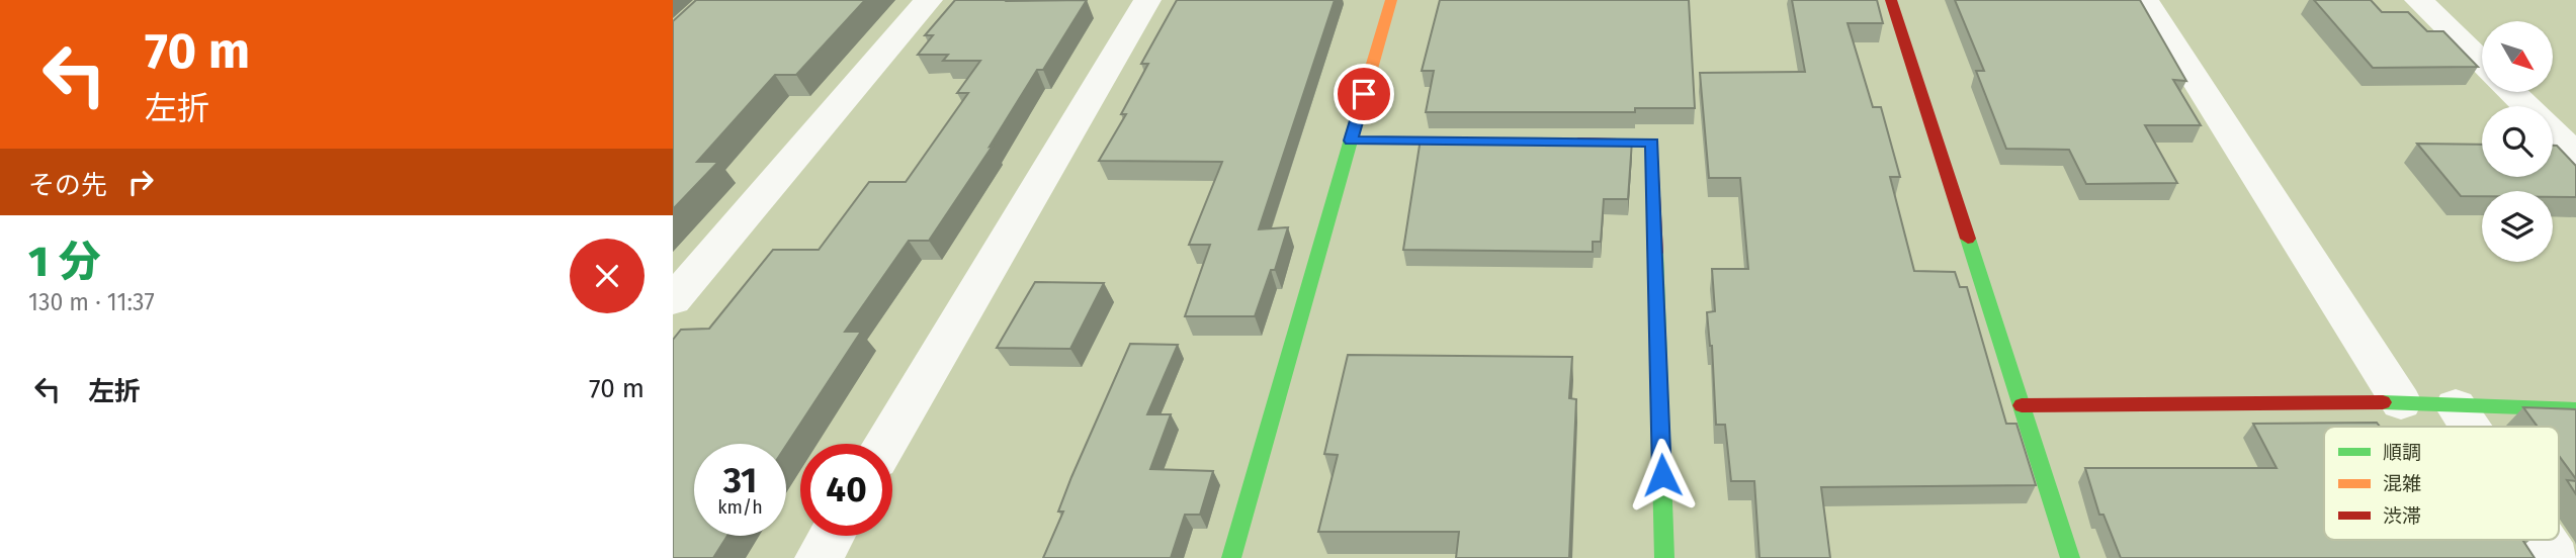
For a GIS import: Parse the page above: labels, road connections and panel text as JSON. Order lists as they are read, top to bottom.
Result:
{
  "legend": ["順調", "混雑", "渋滞"],
  "north": "bottom right",
  "page": {
    "turn": ["70 m", "左折"],
    "then": "その先",
    "heading": ["1 分", "130 m · 11:37"],
    "list": [
      {
        "name": "左折",
        "value": "70 m"
      }
    ],
    "speed": "31 km/h",
    "limit": "40"
  }
}
